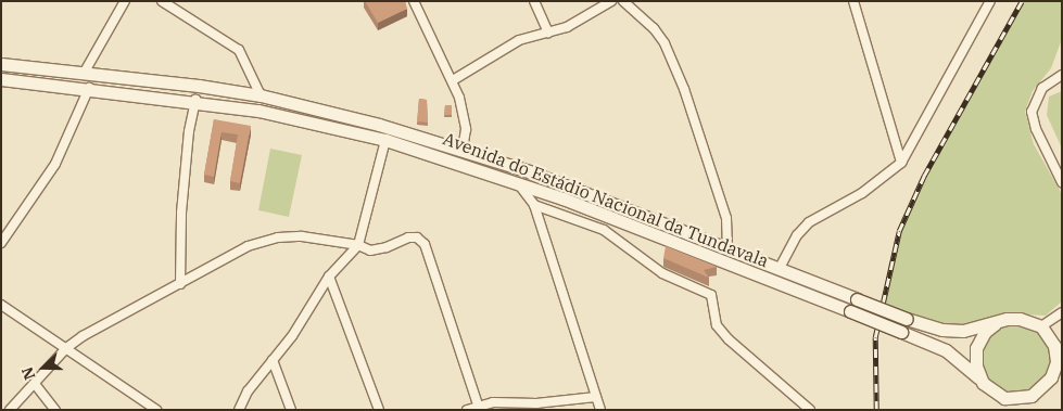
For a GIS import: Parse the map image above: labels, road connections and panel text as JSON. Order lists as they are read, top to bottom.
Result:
{
  "streets": {
    "street": ["Avenida do Estádio Nacional da Tundavala"]
  },
  "north": "left"
}
